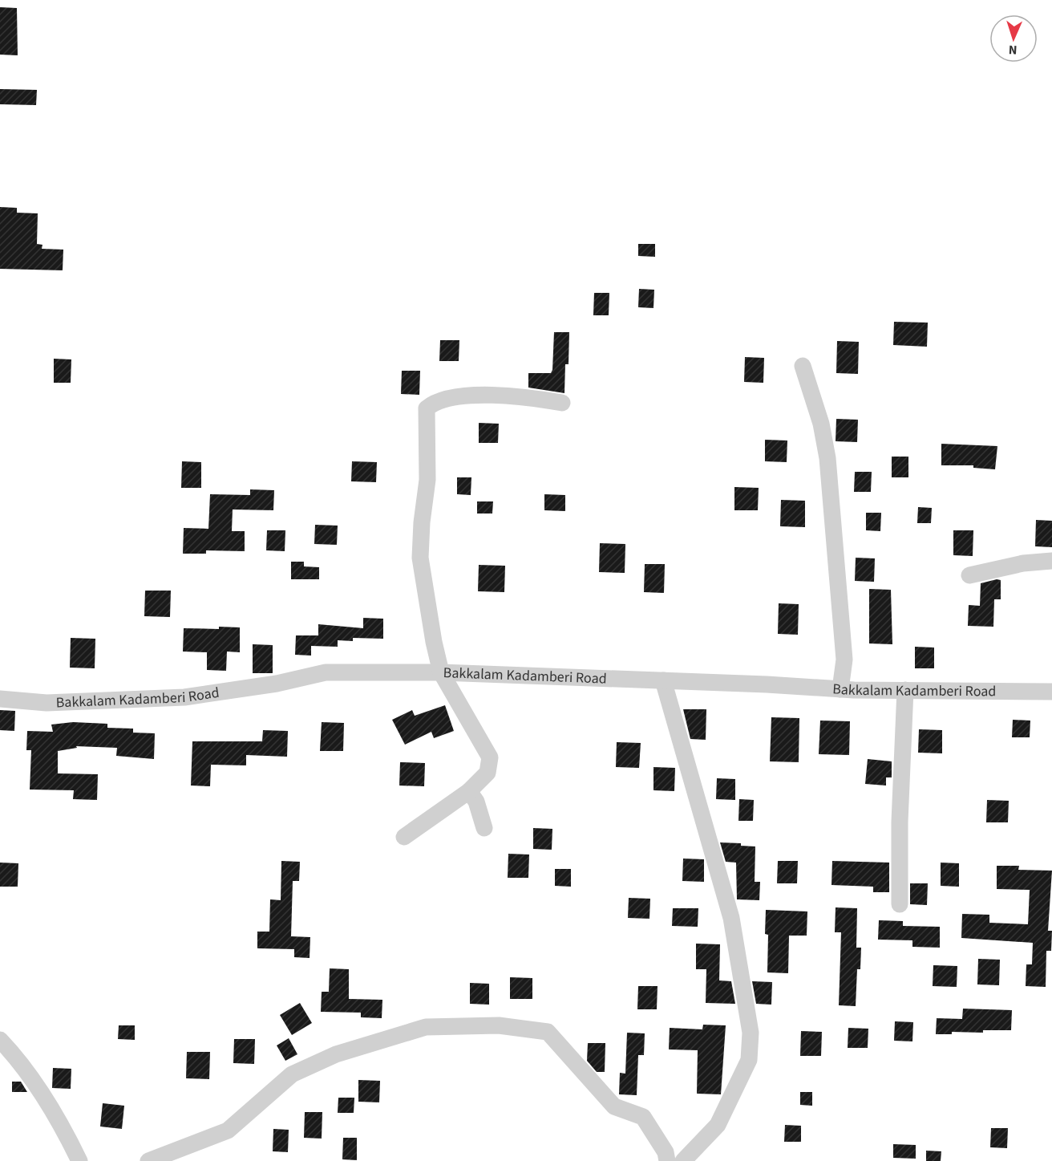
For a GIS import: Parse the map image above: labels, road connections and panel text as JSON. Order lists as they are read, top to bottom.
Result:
{
  "streets": {
    "street": ["Bakkalam Kadamberi Road"]
  },
  "north": "bottom"
}
